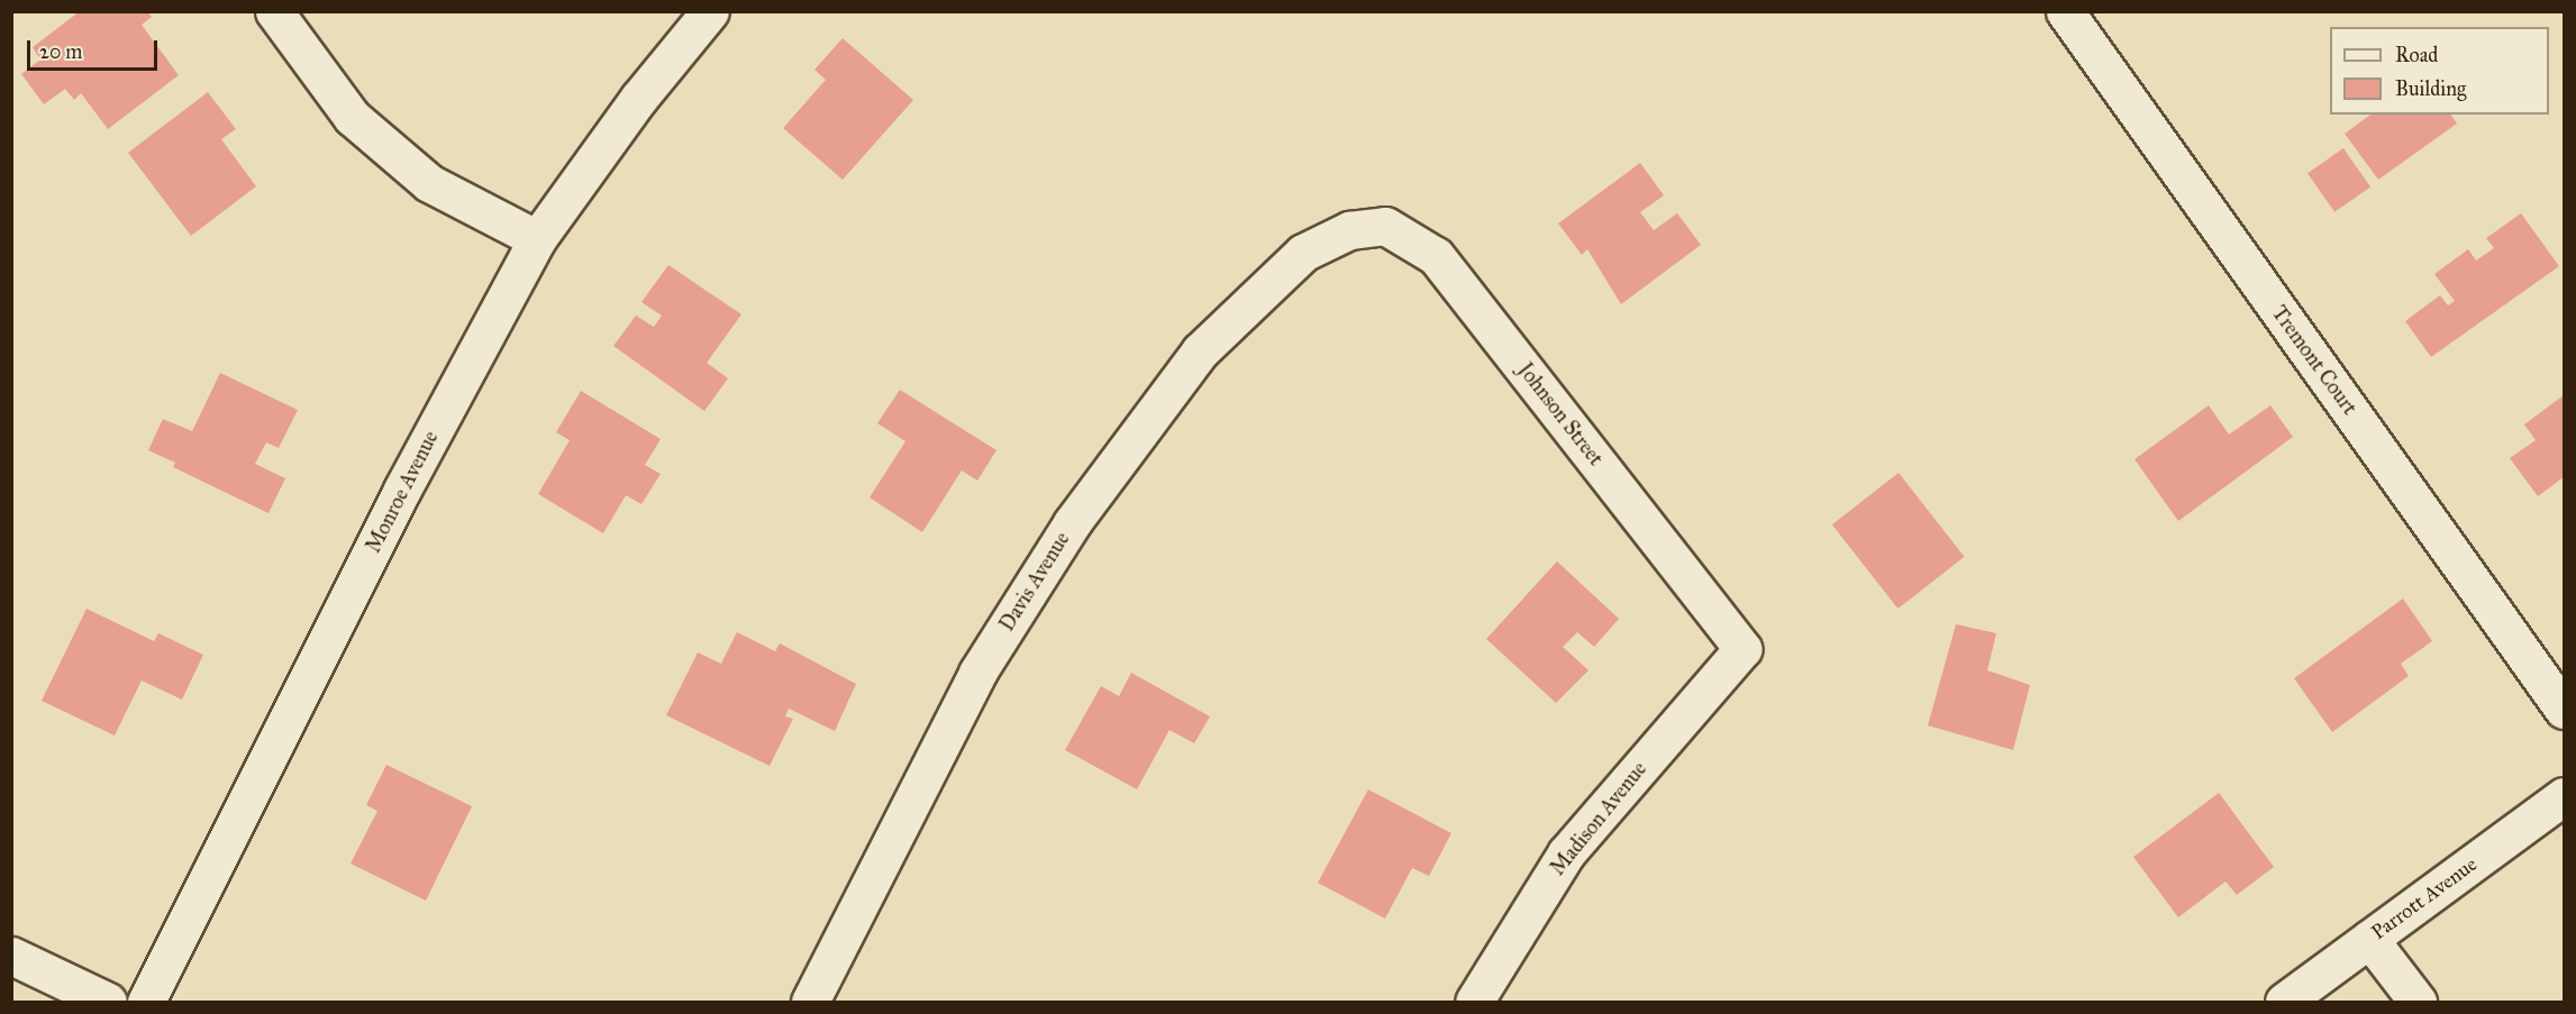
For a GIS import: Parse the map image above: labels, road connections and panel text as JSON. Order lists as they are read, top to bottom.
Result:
{
  "streets": {
    "street": [
      "Tremont Court",
      "Johnson Street",
      "Monroe Avenue",
      "Davis Avenue",
      "Madison Avenue",
      "Parrott Avenue"
    ]
  },
  "crossings": [
    ["Johnson Street", "Davis Avenue"],
    ["Johnson Street", "Madison Avenue"]
  ],
  "legend": ["Road", "Building"],
  "scale_bar": "20 m"
}
